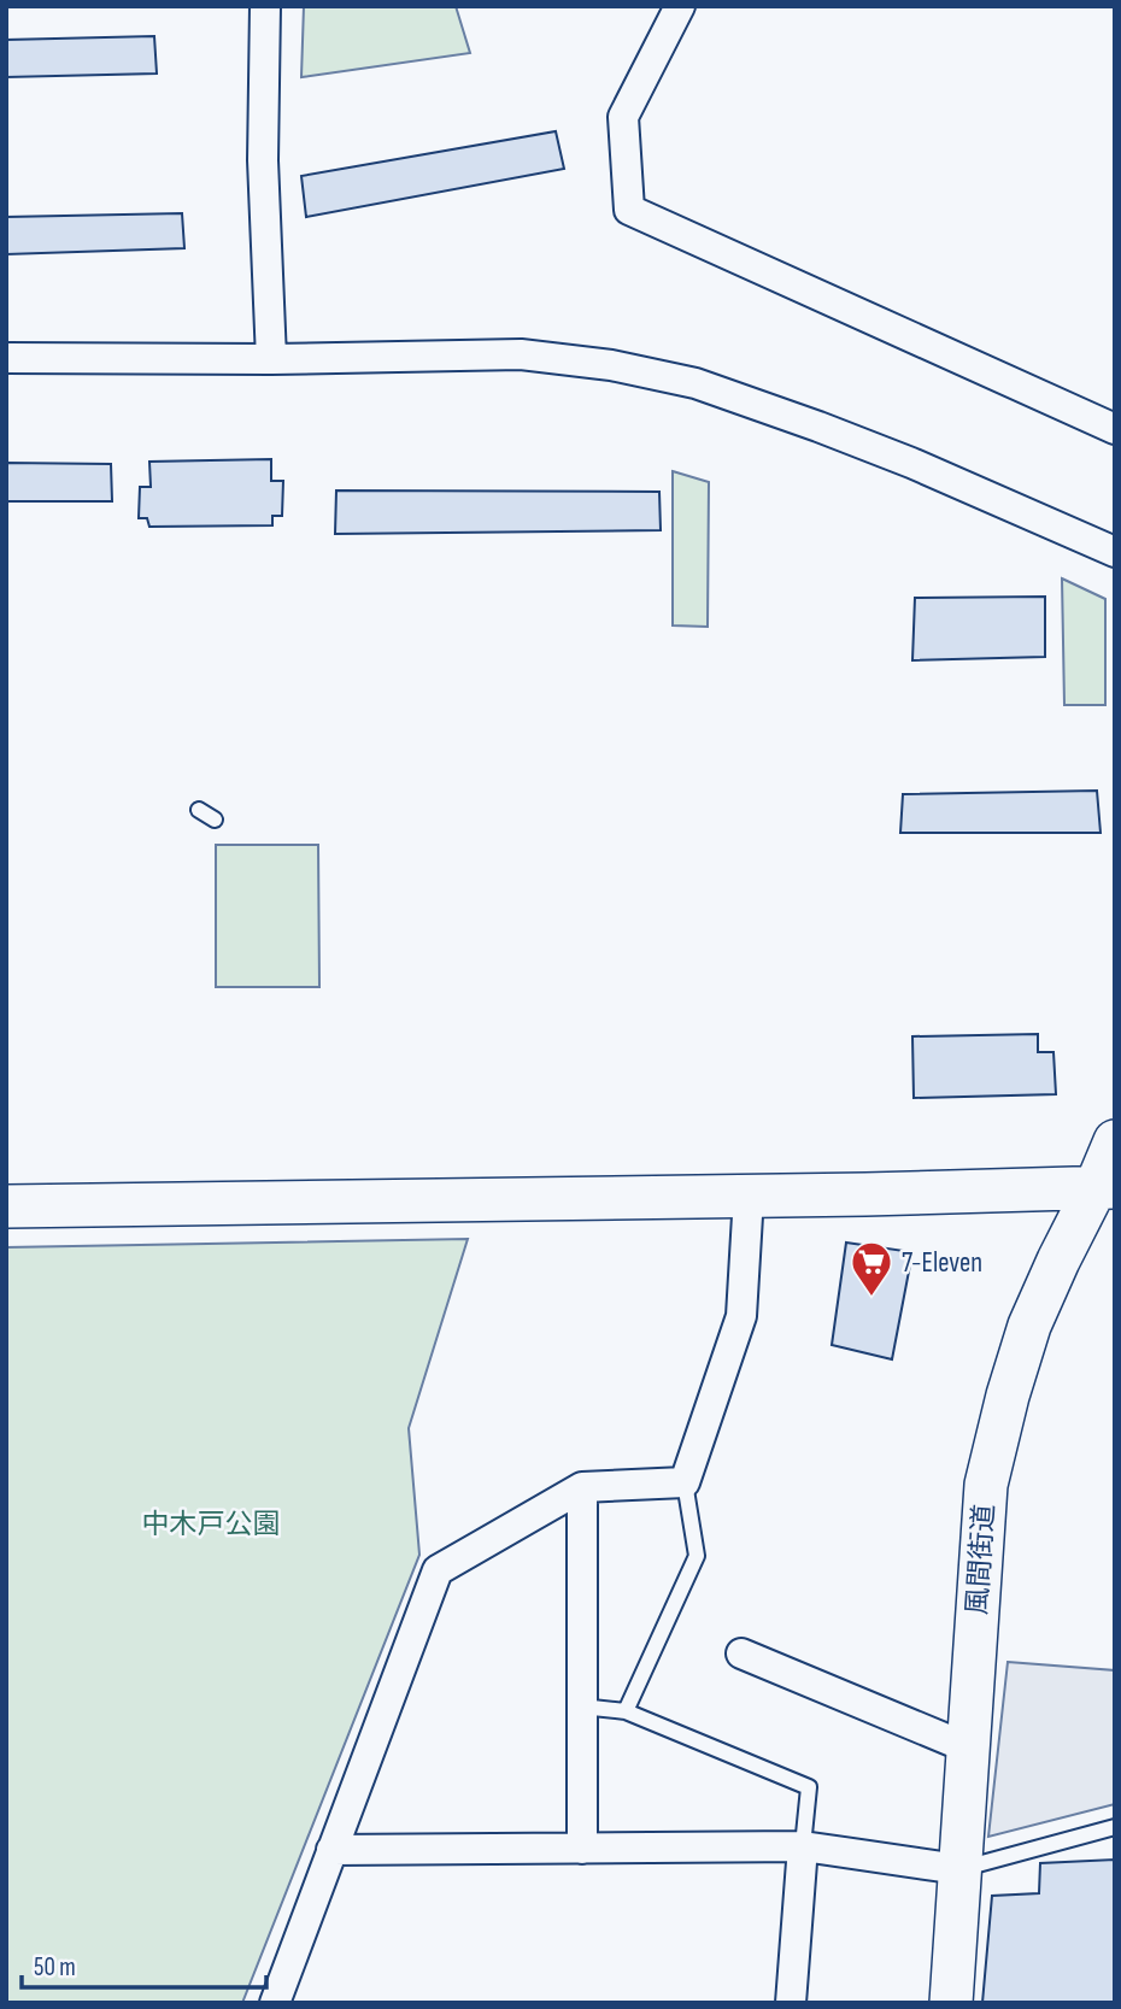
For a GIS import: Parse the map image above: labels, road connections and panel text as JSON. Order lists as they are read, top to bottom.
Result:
{
  "streets": {
    "street": ["風間街道"]
  },
  "parks": ["中木戸公園"],
  "places": {
    "supermarket": ["7-Eleven"]
  },
  "scale_bar": "50 m"
}
